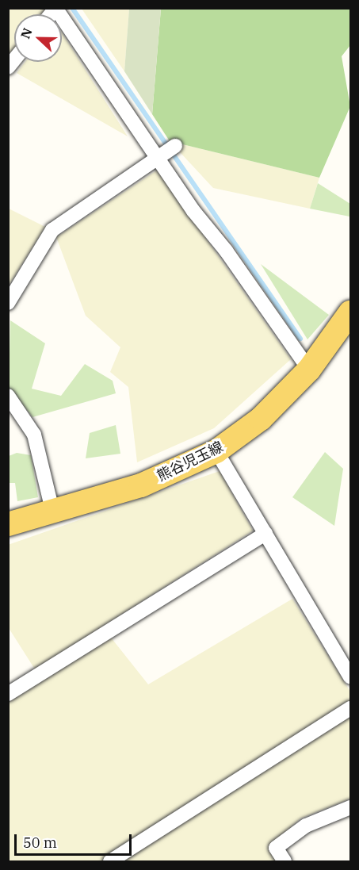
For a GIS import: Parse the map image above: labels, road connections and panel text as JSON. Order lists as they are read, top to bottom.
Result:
{
  "streets": {
    "main road": ["熊谷児玉線"]
  },
  "scale_bar": "50 m",
  "north": "left"
}
